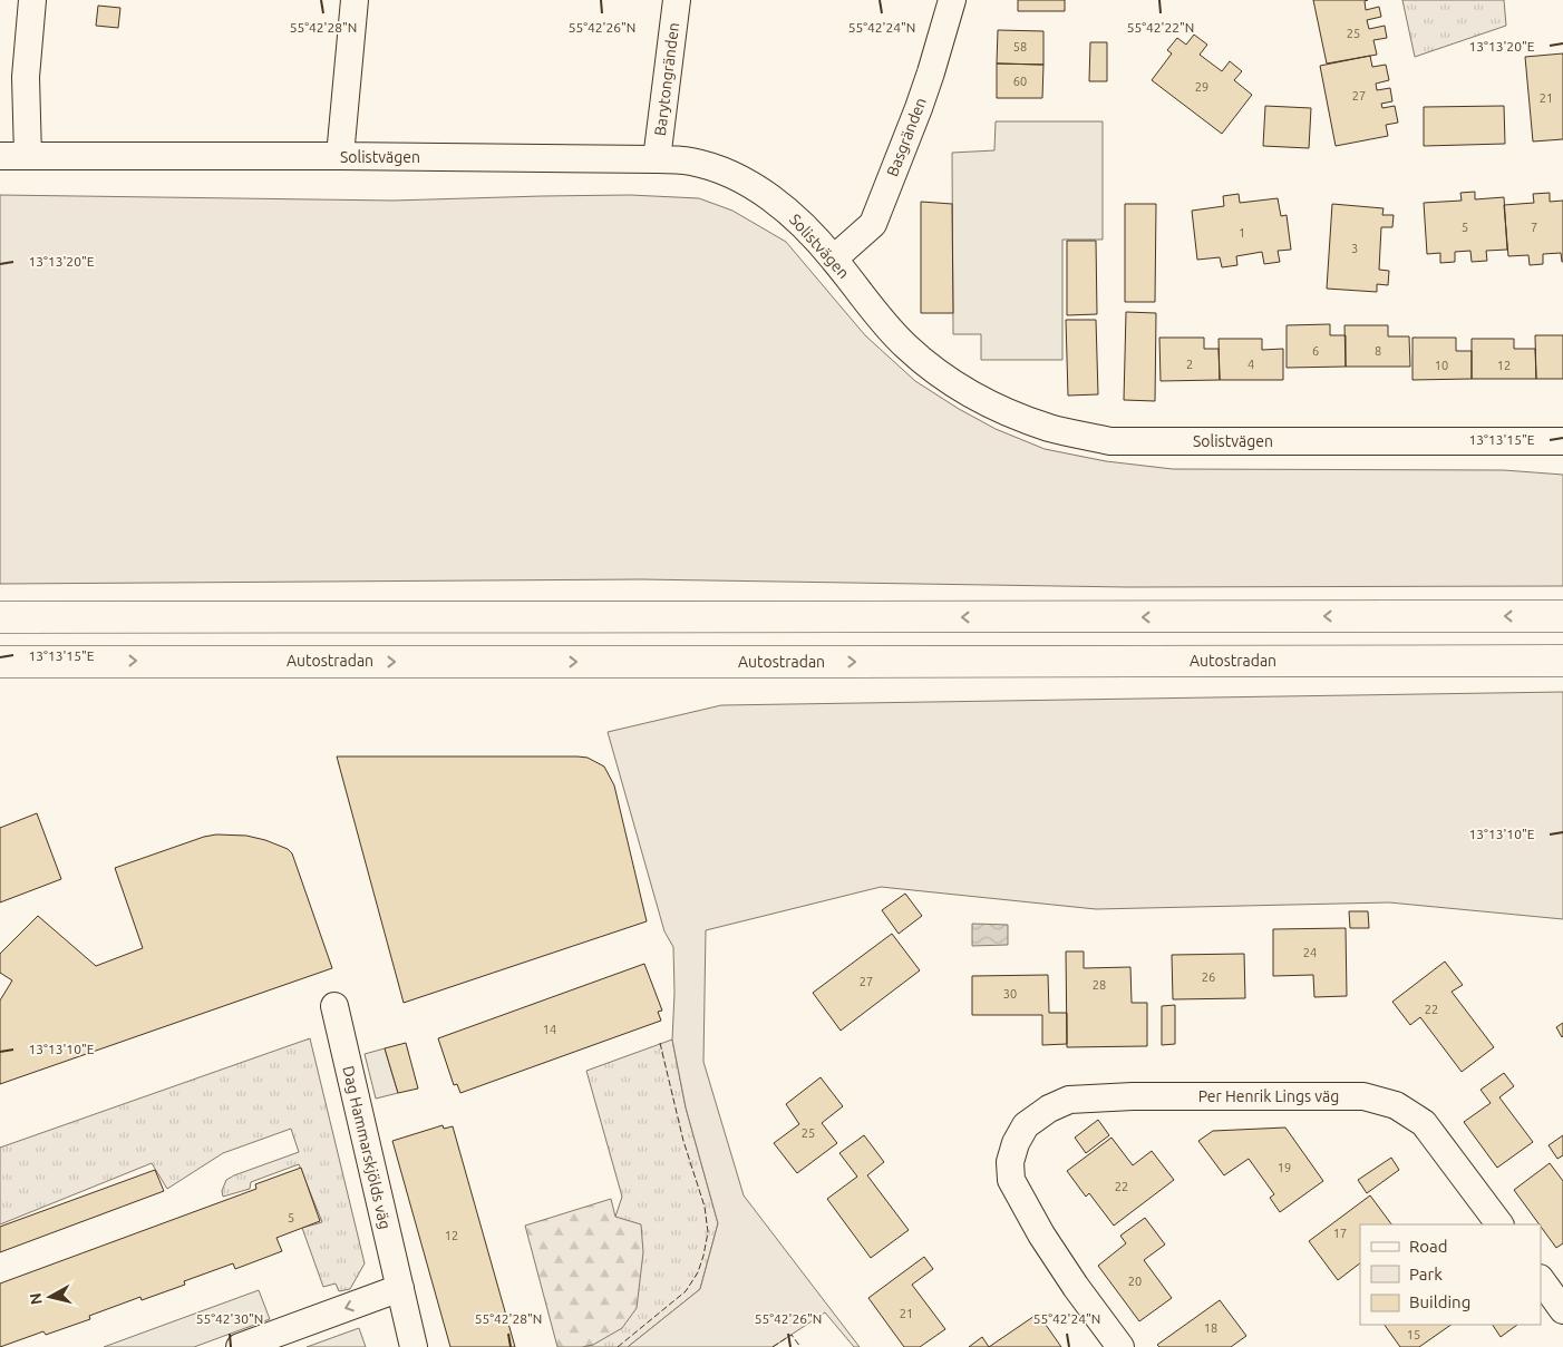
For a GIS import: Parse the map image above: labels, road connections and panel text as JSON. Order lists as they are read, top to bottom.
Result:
{
  "streets": {
    "highway": ["Autostradan"],
    "street": [
      "Barytongränden",
      "Basgränden",
      "Solistvägen",
      "Per Henrik Lings väg",
      "Dag Hammarskjölds väg"
    ]
  },
  "crossings": [
    ["Barytongränden", "Solistvägen"],
    ["Basgränden", "Solistvägen"]
  ],
  "house_numbers": [
    "25",
    "58",
    "60",
    "29",
    "27",
    "21",
    "5",
    "7",
    "1",
    "3",
    "6",
    "8",
    "2",
    "4",
    "10",
    "12",
    "24",
    "26",
    "27",
    "28",
    "30",
    "22",
    "14",
    "25",
    "19",
    "22",
    "5",
    "17",
    "12",
    "20",
    "21",
    "18",
    "15"
  ],
  "legend": ["Road", "Park", "Building"],
  "north": "left",
  "coordinates": [
    "55°42'28\"N",
    "55°42'26\"N",
    "55°42'24\"N",
    "55°42'22\"N",
    "13°13'20\"E",
    "13°13'15\"E",
    "13°13'10\"E",
    "55°42'30\"N"
  ]
}
